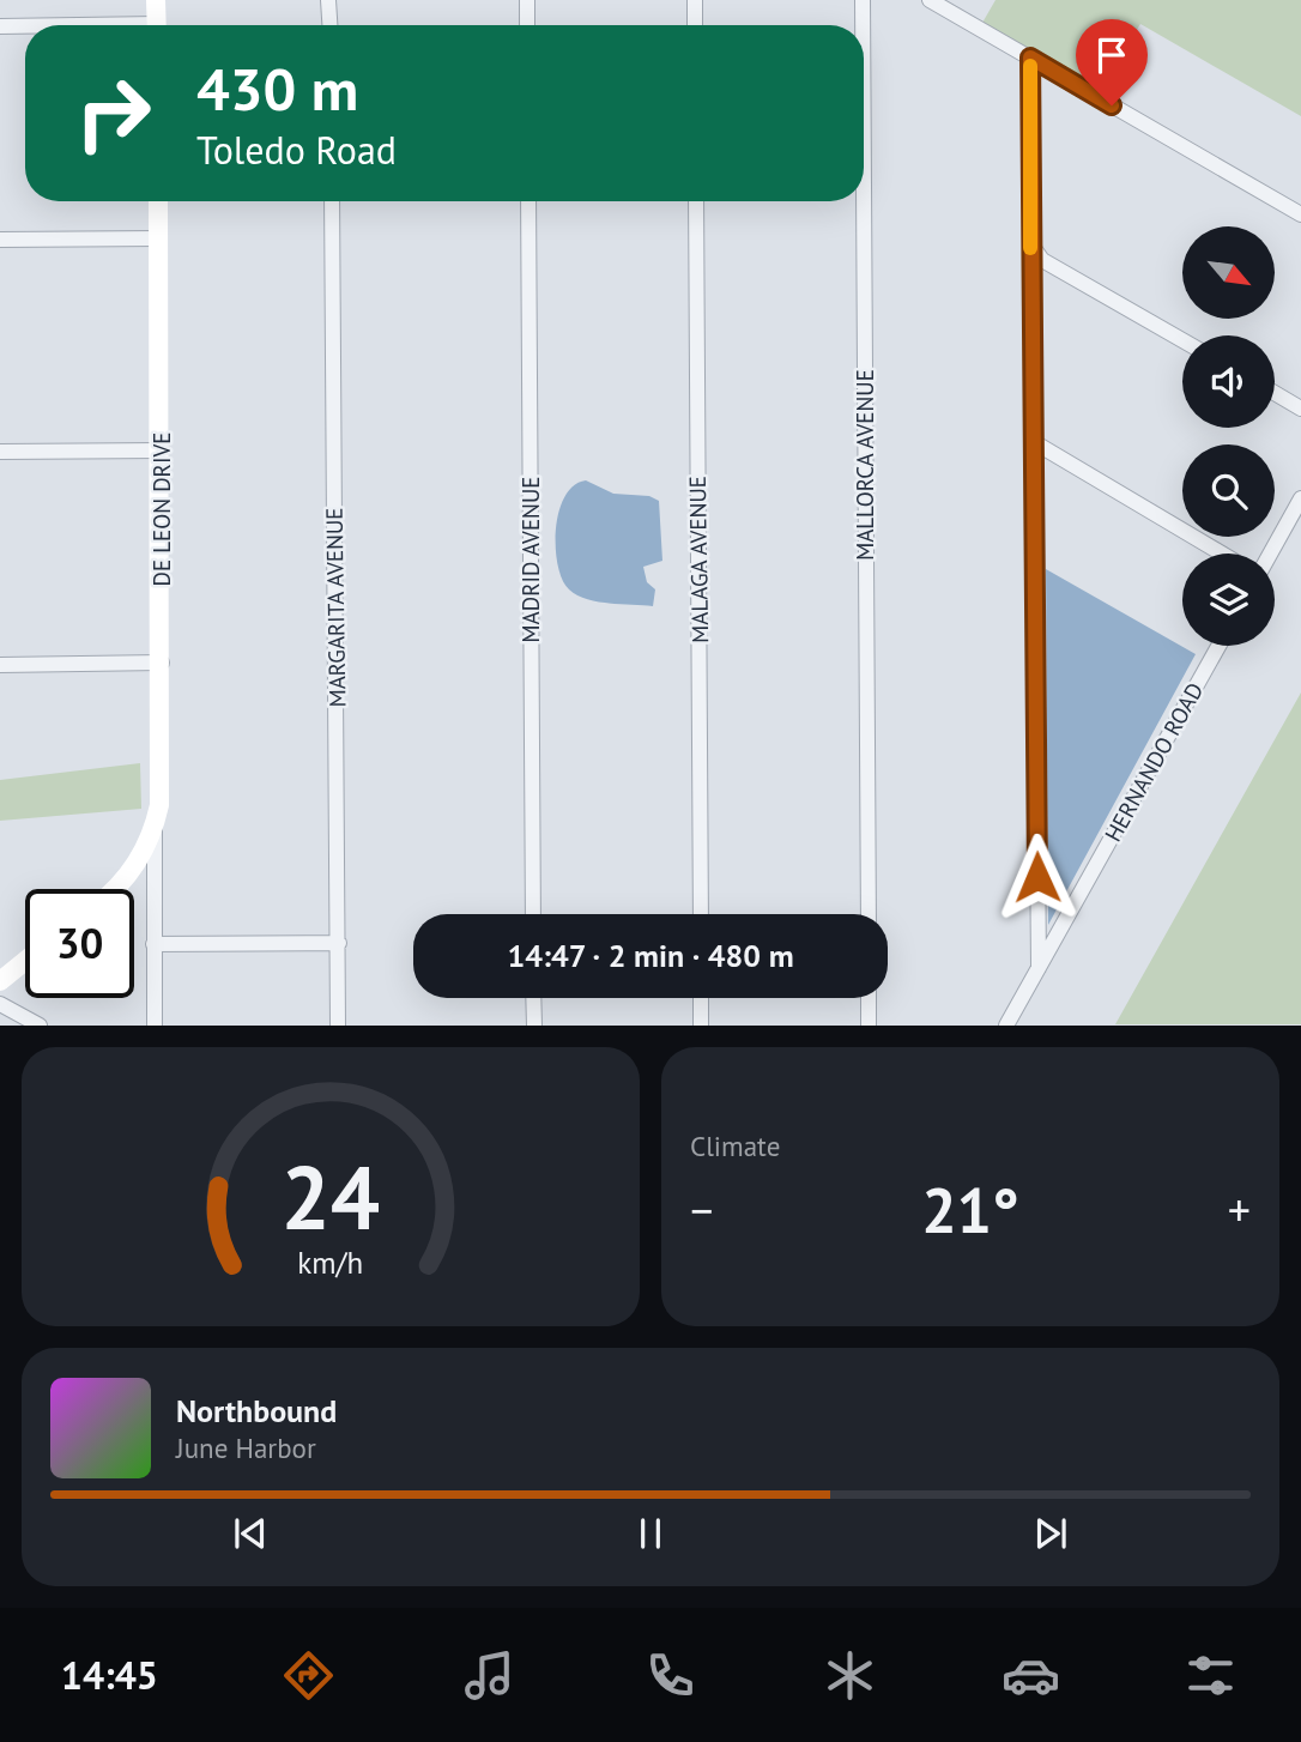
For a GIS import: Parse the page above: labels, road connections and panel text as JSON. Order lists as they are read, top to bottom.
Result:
{
  "streets": {
    "street": [
      "MALLORCA AVENUE",
      "DE LEON DRIVE",
      "MADRID AVENUE",
      "MALAGA AVENUE",
      "MARGARITA AVENUE",
      "HERNANDO ROAD"
    ]
  },
  "north": "bottom right",
  "page": {
    "turn": ["430 m", "Toledo Road"],
    "limit": "30",
    "trip": "14:47 · 2 min · 480 m",
    "tile": "Climate",
    "heat": ["−", "21°", "+"],
    "song": ["Northbound", "June Harbor"],
    "tabs": "14:45",
    "gauge": ["24", "km/h"]
  }
}
